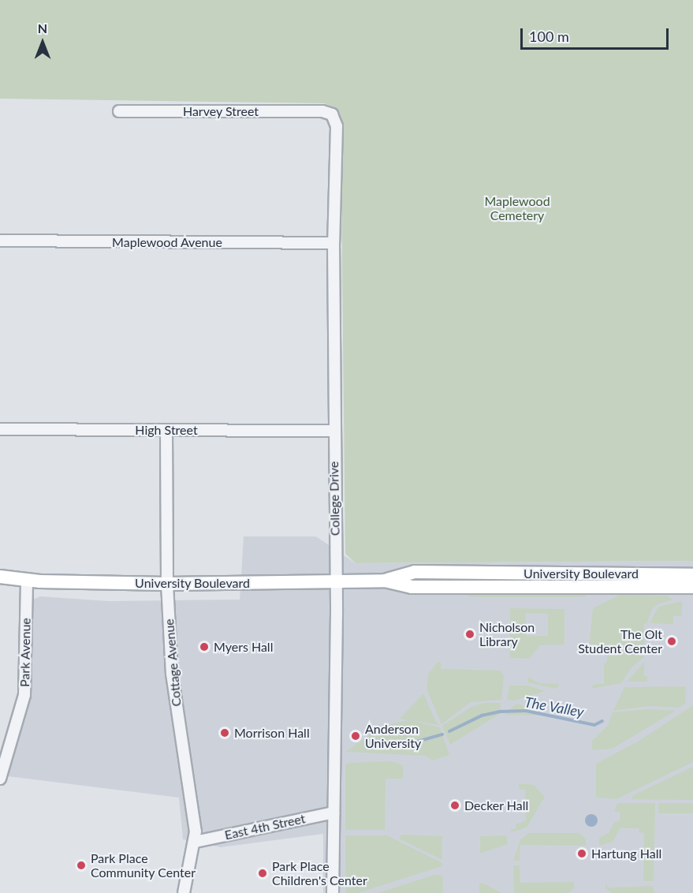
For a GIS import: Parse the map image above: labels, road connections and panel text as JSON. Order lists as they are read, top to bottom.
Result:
{
  "streets": {
    "main road": ["University Boulevard"],
    "street": [
      "Harvey Street",
      "Maplewood Avenue",
      "High Street",
      "College Drive",
      "Park Avenue",
      "Cottage Avenue",
      "East 4th Street"
    ]
  },
  "crossings": [
    ["Harvey Street", "College Drive"],
    ["Maplewood Avenue", "College Drive"],
    ["High Street", "College Drive"],
    ["High Street", "Cottage Avenue"],
    ["College Drive", "University Boulevard"],
    ["College Drive", "East 4th Street"],
    ["University Boulevard", "Park Avenue"],
    ["University Boulevard", "Cottage Avenue"],
    ["Cottage Avenue", "East 4th Street"]
  ],
  "water": ["The Valley"],
  "parks": ["Maplewood Cemetery"],
  "places": [
    "Nicholson Library",
    "The Olt Student Center",
    "Myers Hall",
    "Morrison Hall",
    "Anderson University",
    "Decker Hall",
    "Hartung Hall",
    "Park Place Community Center",
    "Park Place Children's Center"
  ],
  "scale_bar": "100 m",
  "north": "top"
}
